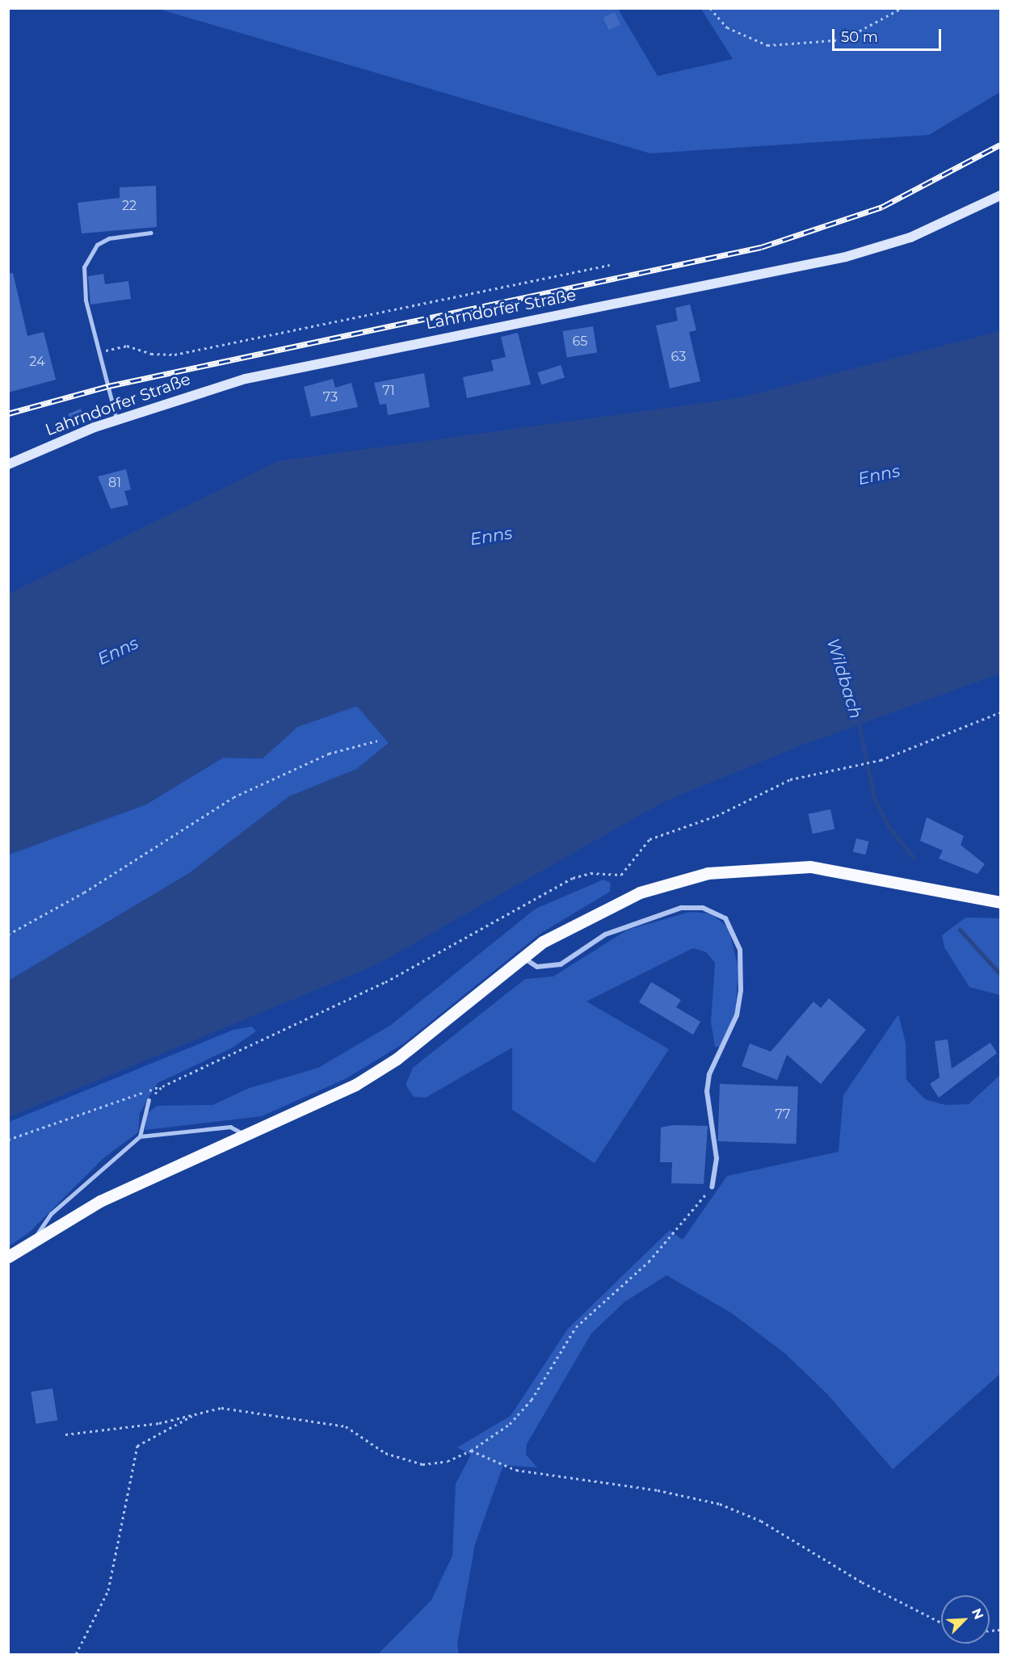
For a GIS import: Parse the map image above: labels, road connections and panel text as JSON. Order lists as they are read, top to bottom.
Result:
{
  "streets": {
    "street": ["Lahrndorfer Straße"]
  },
  "water": ["Enns", "Wildbach"],
  "house_numbers": [
    "22",
    "65",
    "63",
    "24",
    "71",
    "73",
    "81",
    "77"
  ],
  "scale_bar": "50 m",
  "north": "top right"
}
